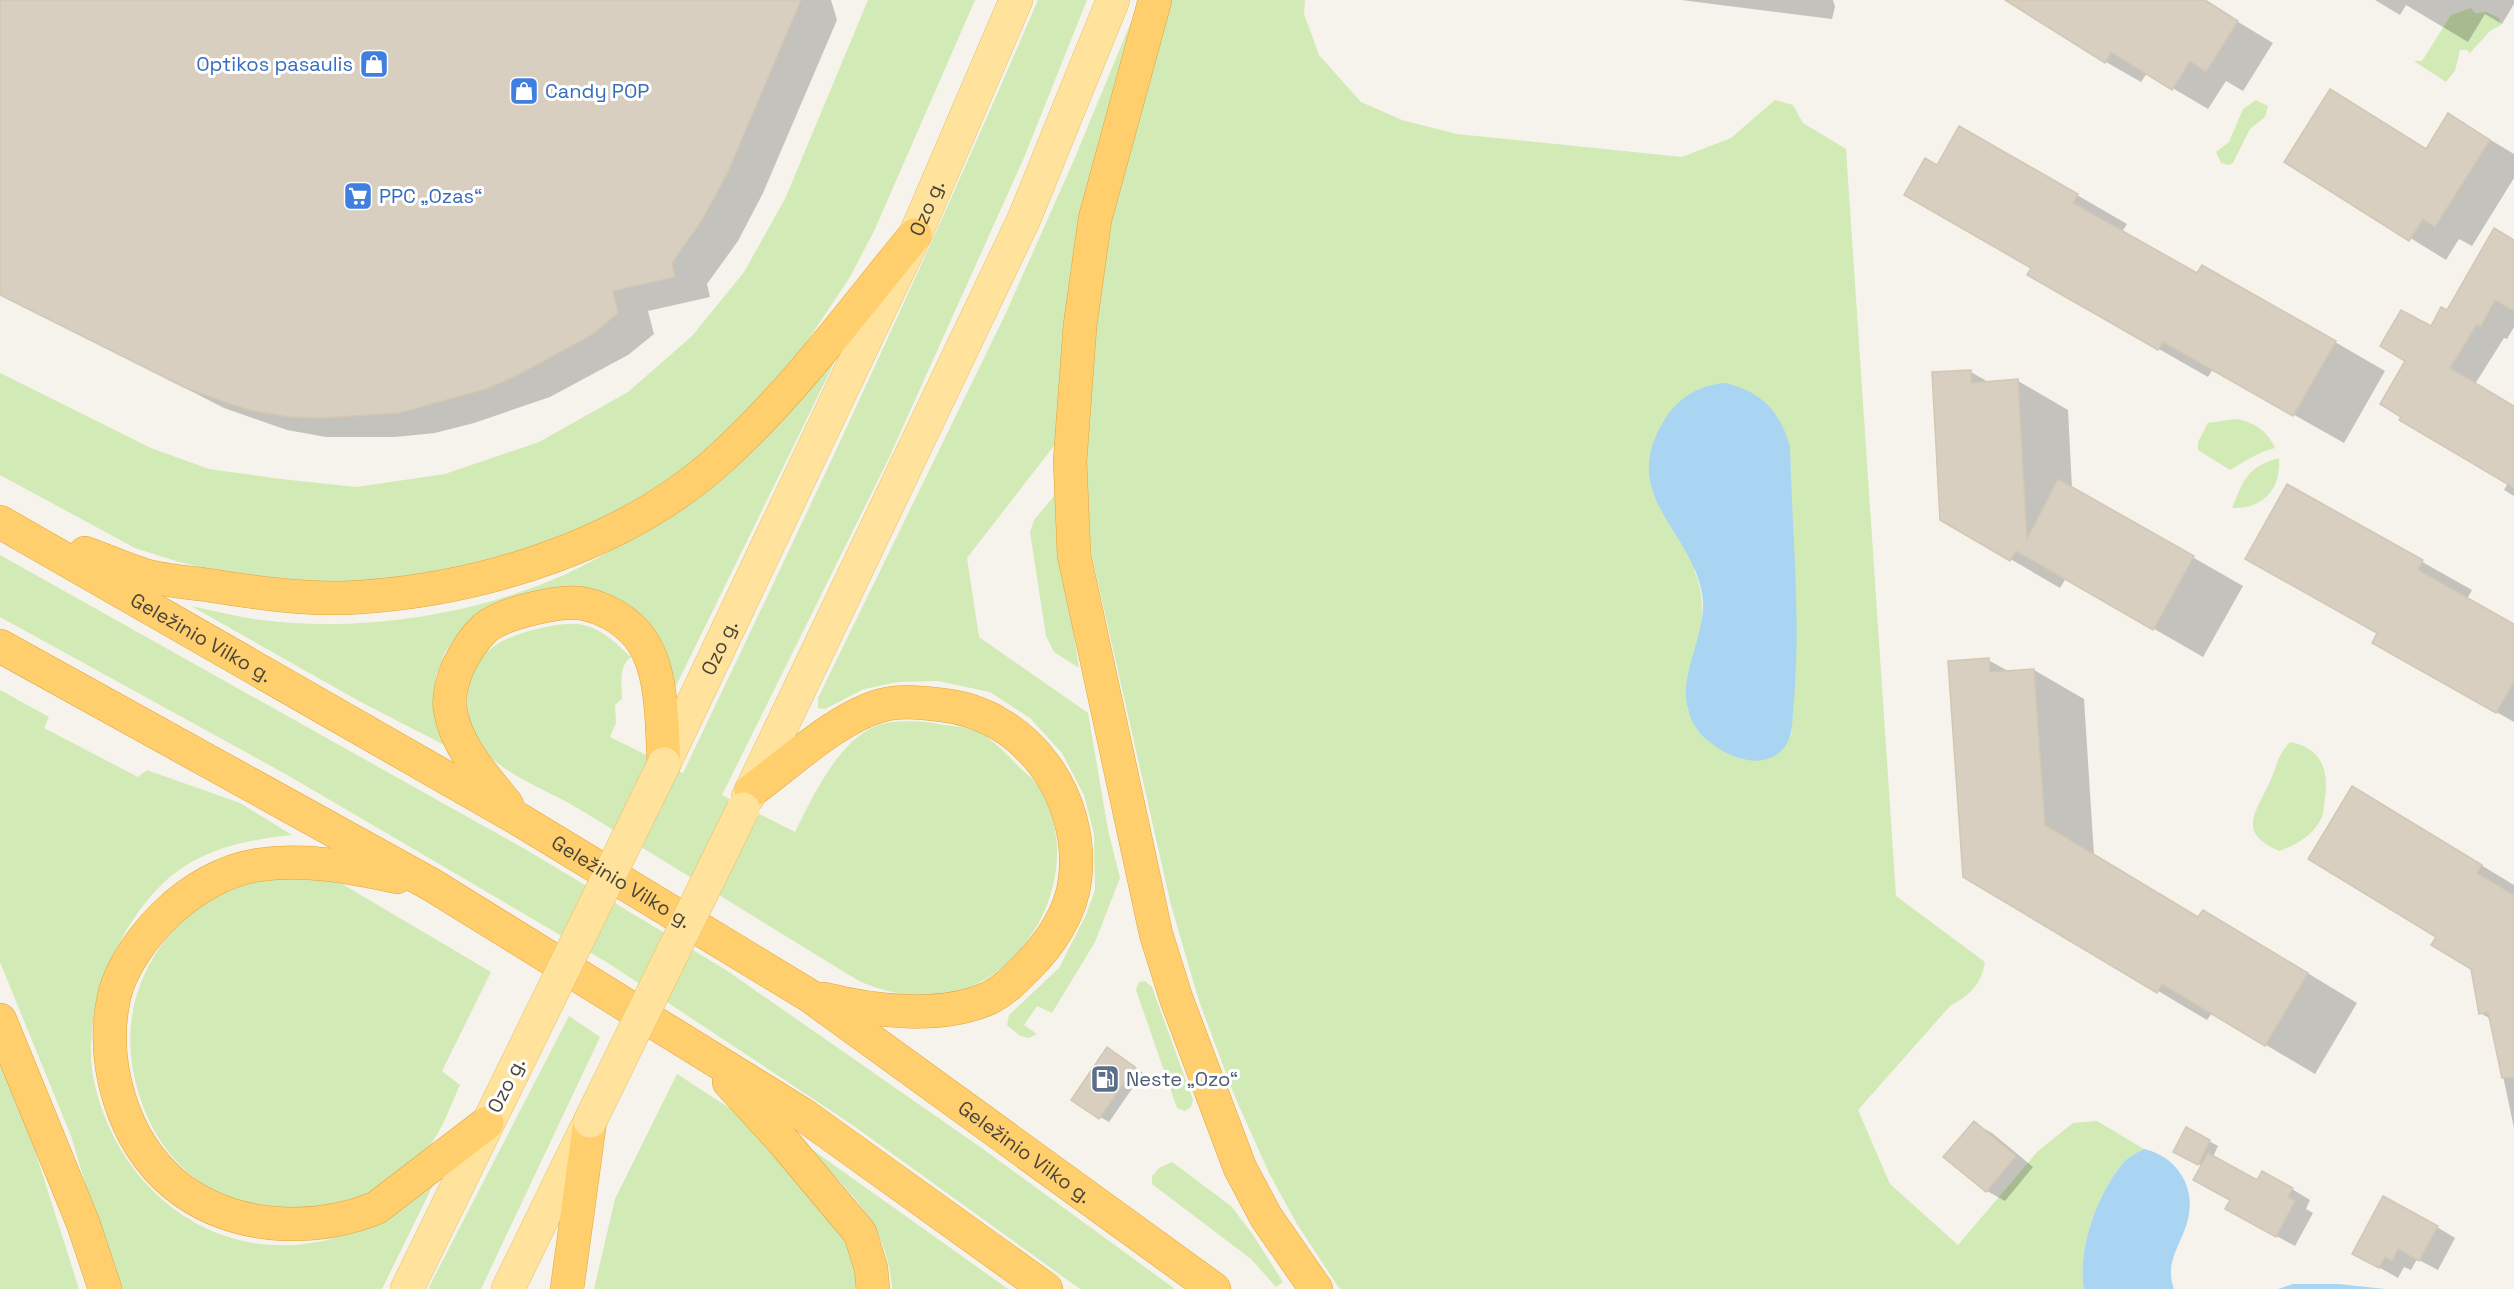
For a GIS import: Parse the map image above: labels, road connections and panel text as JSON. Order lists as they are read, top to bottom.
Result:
{
  "streets": {
    "highway": ["Geležinio Vilko g."],
    "main road": ["Ozo g."]
  },
  "places": {
    "shop": ["Optikos pasaulis", "Candy POP"],
    "supermarket": ["PPC „Ozas“"],
    "fuel station": ["Neste „Ozo“"]
  }
}
